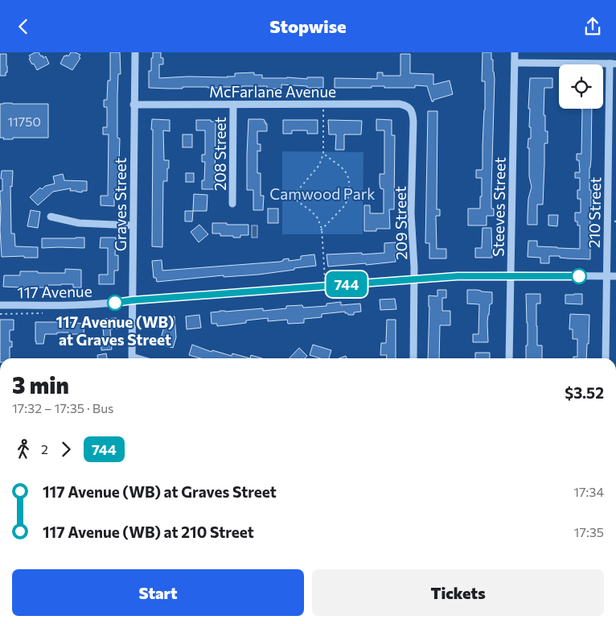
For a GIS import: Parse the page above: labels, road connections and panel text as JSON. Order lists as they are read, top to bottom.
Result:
{
  "streets": {
    "street": [
      "McFarlane Avenue",
      "208 Street",
      "Graves Street",
      "Steeves Street",
      "210 Street",
      "209 Street",
      "117 Avenue"
    ]
  },
  "crossings": [
    ["McFarlane Avenue", "208 Street"],
    ["McFarlane Avenue", "Graves Street"],
    ["McFarlane Avenue", "209 Street"],
    ["Graves Street", "117 Avenue"],
    ["Steeves Street", "117 Avenue"],
    ["210 Street", "117 Avenue"],
    ["209 Street", "117 Avenue"]
  ],
  "parks": ["Camwood Park"],
  "places": ["117 Avenue (WB) at Graves Street"],
  "lines": ["bus line 744"],
  "house_numbers": ["11750"],
  "page": {
    "header": "Stopwise",
    "on_map": "744",
    "heading": ["3 min", "17:32 – 17:35 · Bus", "$3.52"],
    "legs": ["2", "744"],
    "list": [
      {
        "name": "117 Avenue (WB) at Graves Street",
        "value": "17:34"
      },
      {
        "name": "117 Avenue (WB) at 210 Street",
        "value": "17:35"
      }
    ],
    "buttons": ["Start", "Tickets"]
  }
}
